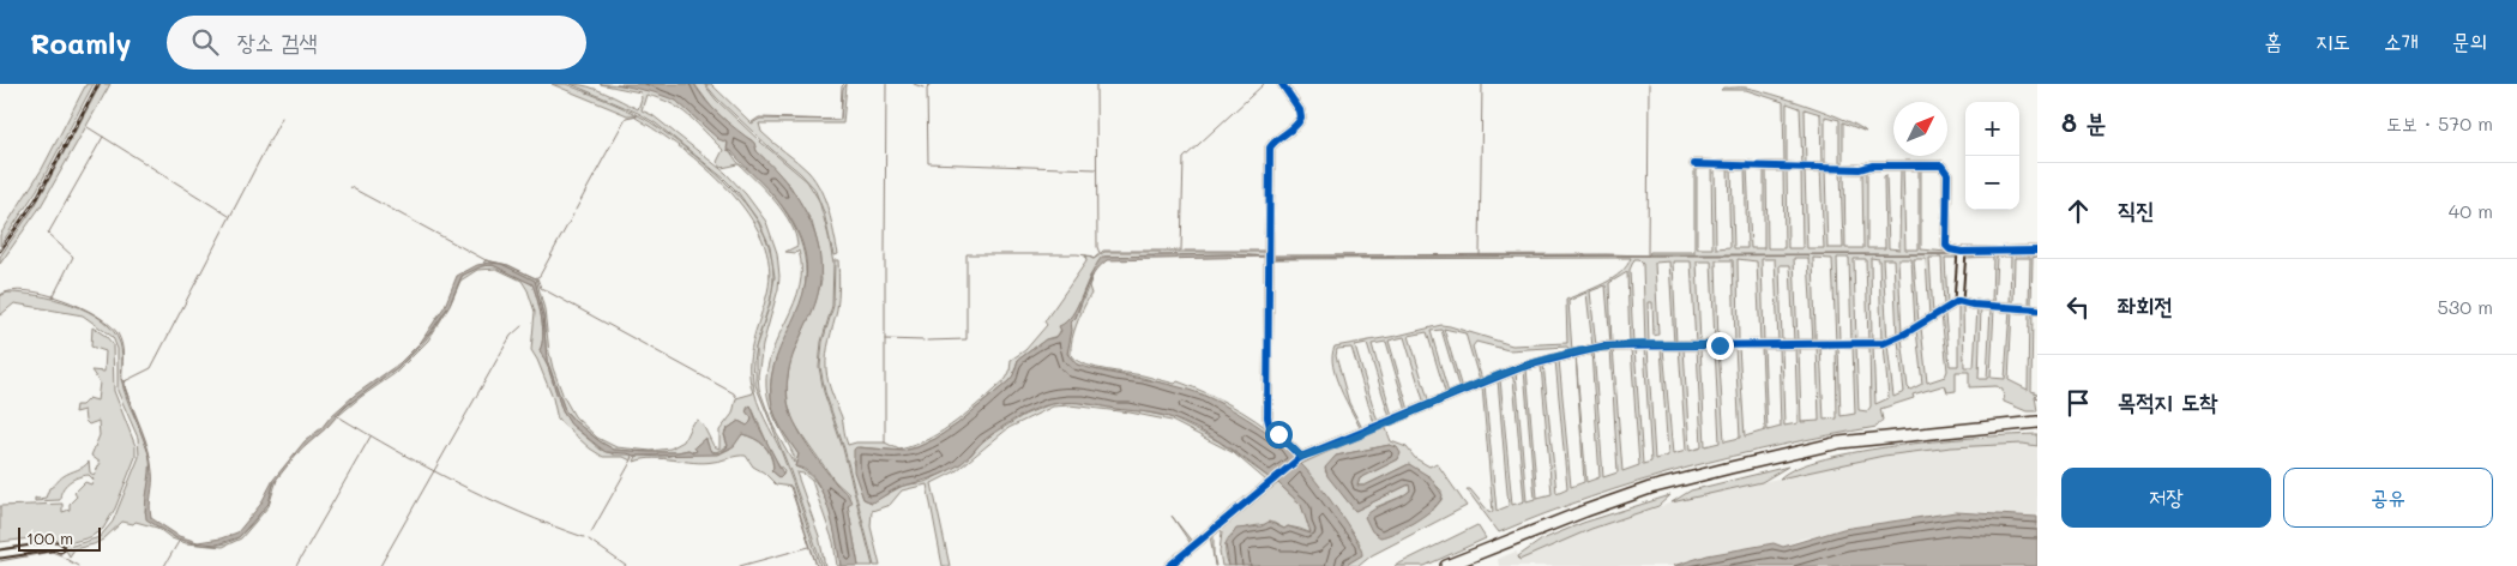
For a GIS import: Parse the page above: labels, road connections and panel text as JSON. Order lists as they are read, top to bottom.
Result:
{
  "scale_bar": "100 m",
  "north": "top right",
  "page": {
    "header": "Roamly",
    "search": "장소 검색",
    "nav": [
      "홈",
      "지도",
      "소개",
      "문의"
    ],
    "heading": ["8 분", "도보 · 570 m"],
    "map_buttons": ["+", "−"],
    "list": [
      ["직진", "40 m"],
      ["좌회전", "530 m"],
      "목적지 도착"
    ],
    "buttons": ["저장", "공유"],
    "scale": "100 m"
  }
}
